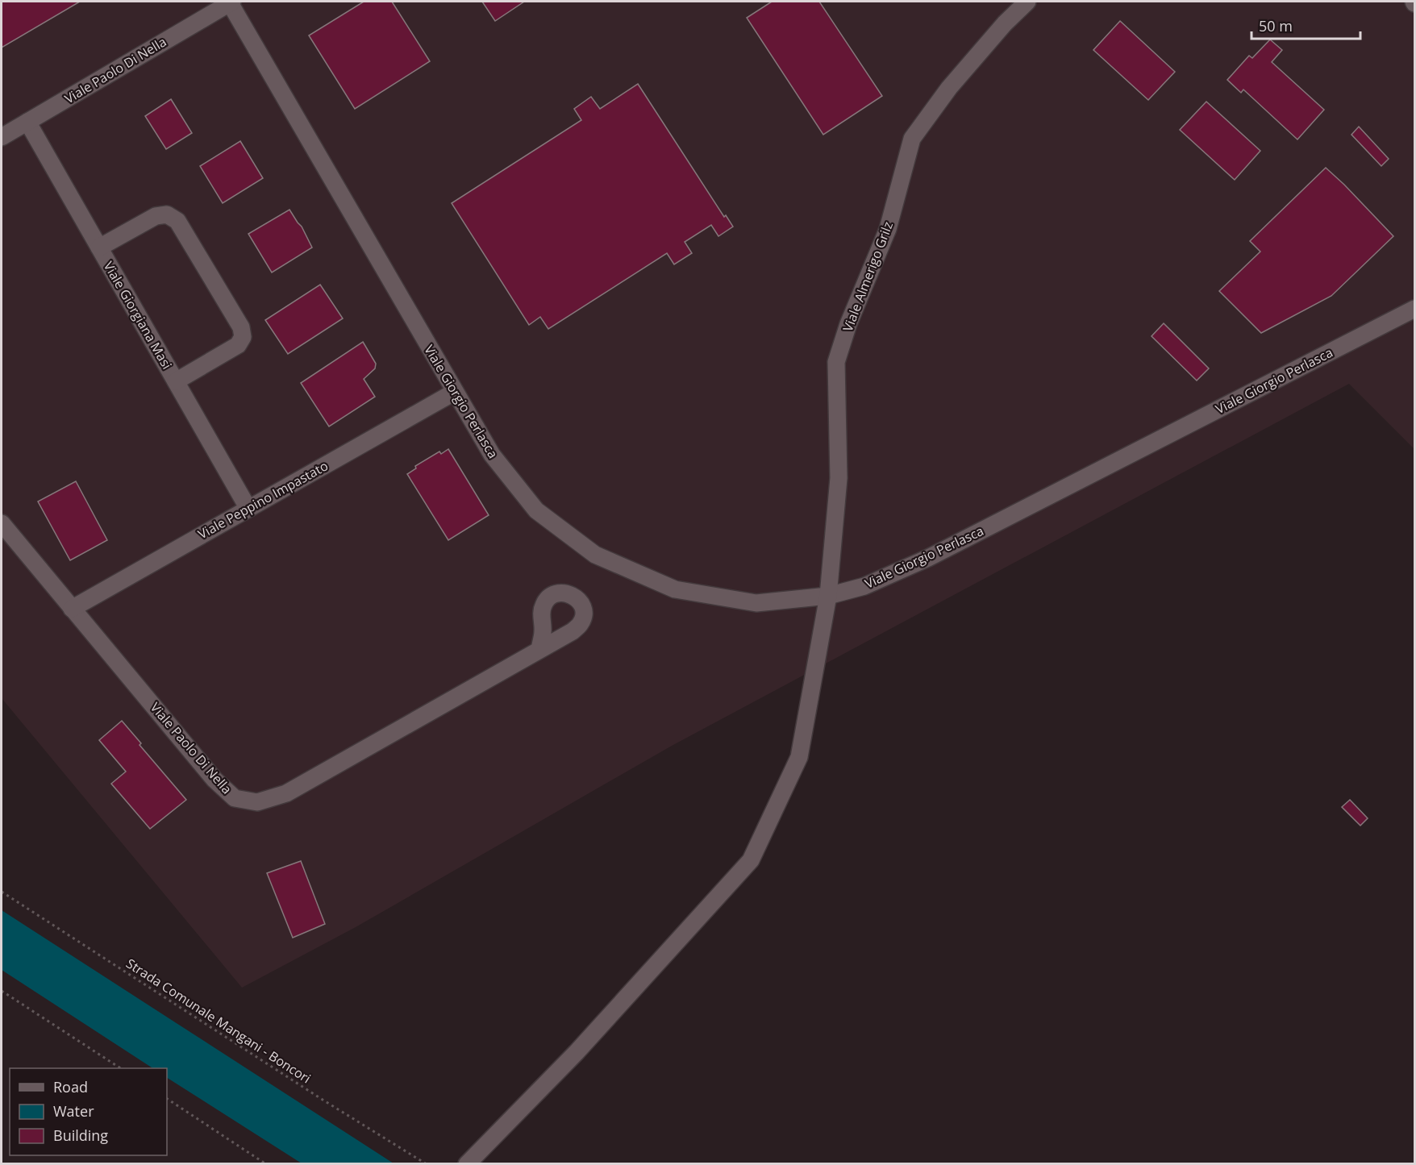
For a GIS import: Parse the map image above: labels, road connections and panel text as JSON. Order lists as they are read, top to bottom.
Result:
{
  "streets": {
    "street": [
      "Viale Paolo Di Nella",
      "Viale Almerigo Grilz",
      "Viale Giorgiana Masi",
      "Viale Giorgio Perlasca",
      "Viale Peppino Impastato"
    ],
    "path": ["Strada Comunale Mangani - Boncori"]
  },
  "crossings": [
    ["Viale Paolo Di Nella", "Viale Giorgiana Masi"],
    ["Viale Paolo Di Nella", "Viale Giorgio Perlasca"],
    ["Viale Paolo Di Nella", "Viale Peppino Impastato"],
    ["Viale Almerigo Grilz", "Viale Giorgio Perlasca"],
    ["Viale Giorgiana Masi", "Viale Peppino Impastato"],
    ["Viale Giorgio Perlasca", "Viale Peppino Impastato"]
  ],
  "legend": ["Road", "Water", "Building"],
  "scale_bar": "50 m"
}
